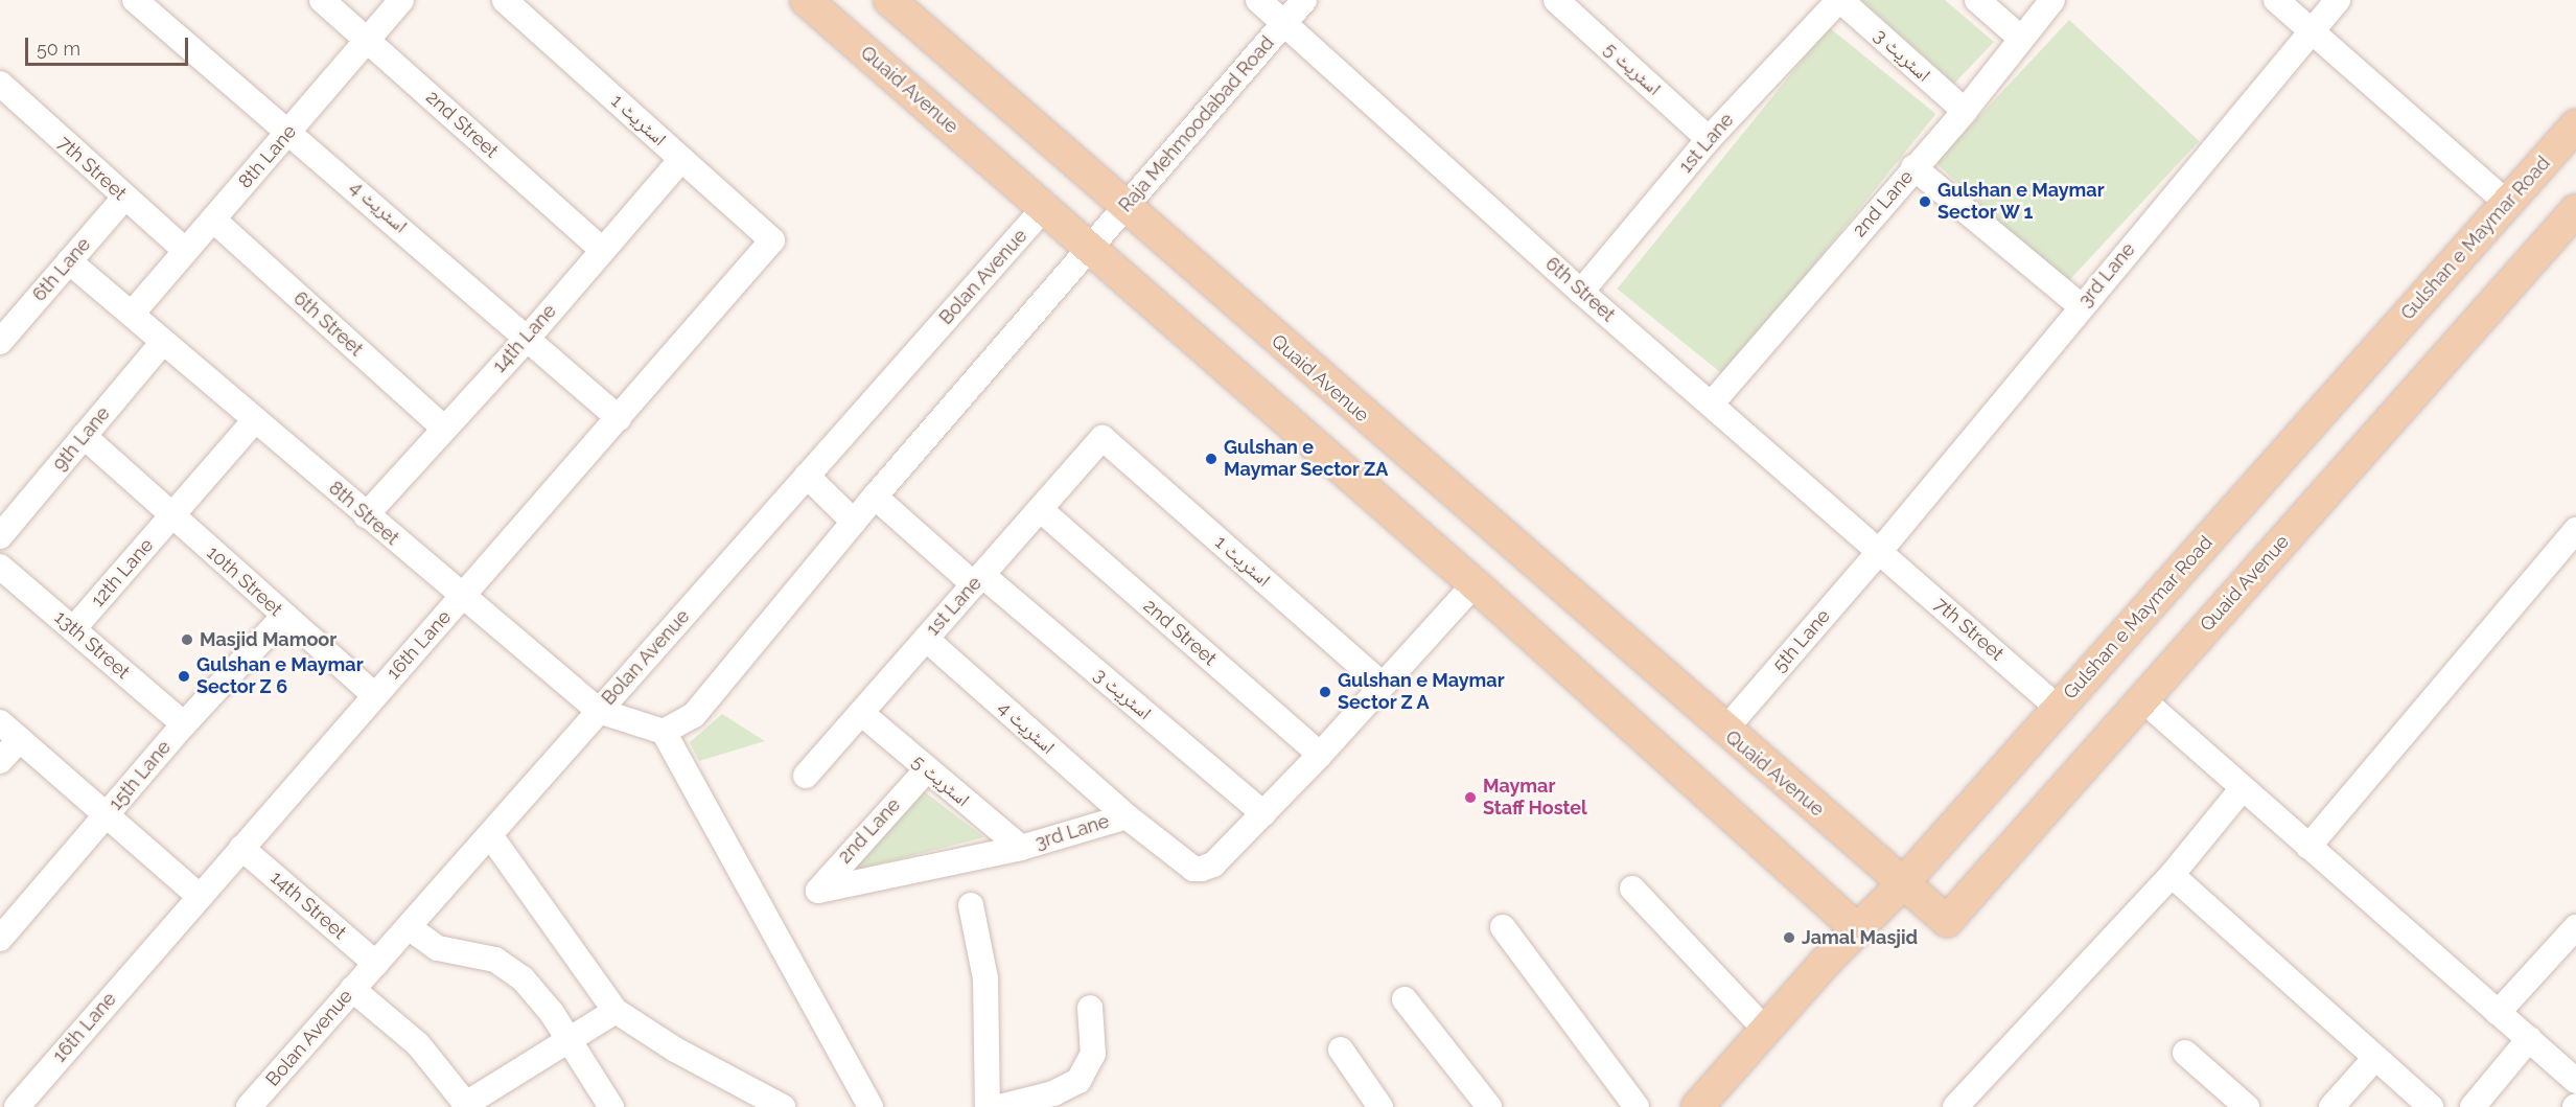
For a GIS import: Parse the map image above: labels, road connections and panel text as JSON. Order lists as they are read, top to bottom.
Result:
{
  "streets": {
    "main road": ["Quaid Avenue", "Gulshan e Maymar Road"],
    "street": [
      "اسٹریٹ 3",
      "اسٹریٹ 5",
      "اسٹریٹ 1",
      "2nd Street",
      "Raja Mehmoodabad Road",
      "1st Lane",
      "8th Lane",
      "7th Street",
      "2nd Lane",
      "اسٹریٹ 4",
      "6th Lane",
      "3rd Lane",
      "Bolan Avenue",
      "6th Street",
      "14th Lane",
      "9th Lane",
      "8th Street",
      "12th Lane",
      "10th Street",
      "5th Lane",
      "13th Street",
      "16th Lane",
      "15th Lane",
      "14th Street"
    ]
  },
  "crossings": [
    ["اسٹریٹ 3", "1st Lane"],
    ["اسٹریٹ 3", "2nd Lane"],
    ["اسٹریٹ 3", "3rd Lane"],
    ["اسٹریٹ 5", "1st Lane"],
    ["اسٹریٹ 5", "2nd Lane"],
    ["اسٹریٹ 5", "3rd Lane"],
    ["Quaid Avenue", "Raja Mehmoodabad Road"],
    ["Quaid Avenue", "Gulshan e Maymar Road"],
    ["Quaid Avenue", "3rd Lane"],
    ["Quaid Avenue", "Bolan Avenue"],
    ["Quaid Avenue", "5th Lane"],
    ["اسٹریٹ 1", "1st Lane"],
    ["اسٹریٹ 1", "3rd Lane"],
    ["اسٹریٹ 1", "14th Lane"],
    ["اسٹریٹ 1", "16th Lane"],
    ["2nd Street", "1st Lane"],
    ["2nd Street", "8th Lane"],
    ["2nd Street", "3rd Lane"],
    ["2nd Street", "14th Lane"],
    ["Raja Mehmoodabad Road", "6th Street"],
    ["1st Lane", "اسٹریٹ 4"],
    ["1st Lane", "6th Street"],
    ["8th Lane", "7th Street"],
    ["8th Lane", "اسٹریٹ 4"],
    ["8th Lane", "6th Street"],
    ["8th Lane", "8th Street"],
    ["7th Street", "Gulshan e Maymar Road"],
    ["7th Street", "6th Lane"],
    ["7th Street", "3rd Lane"],
    ["7th Street", "6th Street"],
    ["7th Street", "5th Lane"],
    ["2nd Lane", "3rd Lane"],
    ["2nd Lane", "6th Street"],
    ["اسٹریٹ 4", "3rd Lane"],
    ["اسٹریٹ 4", "14th Lane"],
    ["اسٹریٹ 4", "16th Lane"],
    ["6th Lane", "8th Street"],
    ["3rd Lane", "6th Street"],
    ["3rd Lane", "5th Lane"],
    ["Bolan Avenue", "8th Street"],
    ["Bolan Avenue", "14th Street"],
    ["6th Street", "14th Lane"],
    ["6th Street", "5th Lane"],
    ["14th Lane", "8th Street"],
    ["9th Lane", "8th Street"],
    ["9th Lane", "10th Street"],
    ["8th Street", "12th Lane"],
    ["8th Street", "16th Lane"],
    ["12th Lane", "10th Street"],
    ["12th Lane", "13th Street"],
    ["10th Street", "16th Lane"],
    ["10th Street", "15th Lane"],
    ["13th Street", "15th Lane"],
    ["16th Lane", "14th Street"]
  ],
  "places": [
    "Gulshan e Maymar Sector W 1",
    "Gulshan e Maymar Sector ZA",
    "Masjid Mamoor",
    "Gulshan e Maymar Sector Z 6",
    "Gulshan e Maymar Sector Z A",
    "Maymar Staff Hostel",
    "Jamal Masjid"
  ],
  "scale_bar": "50 m"
}
